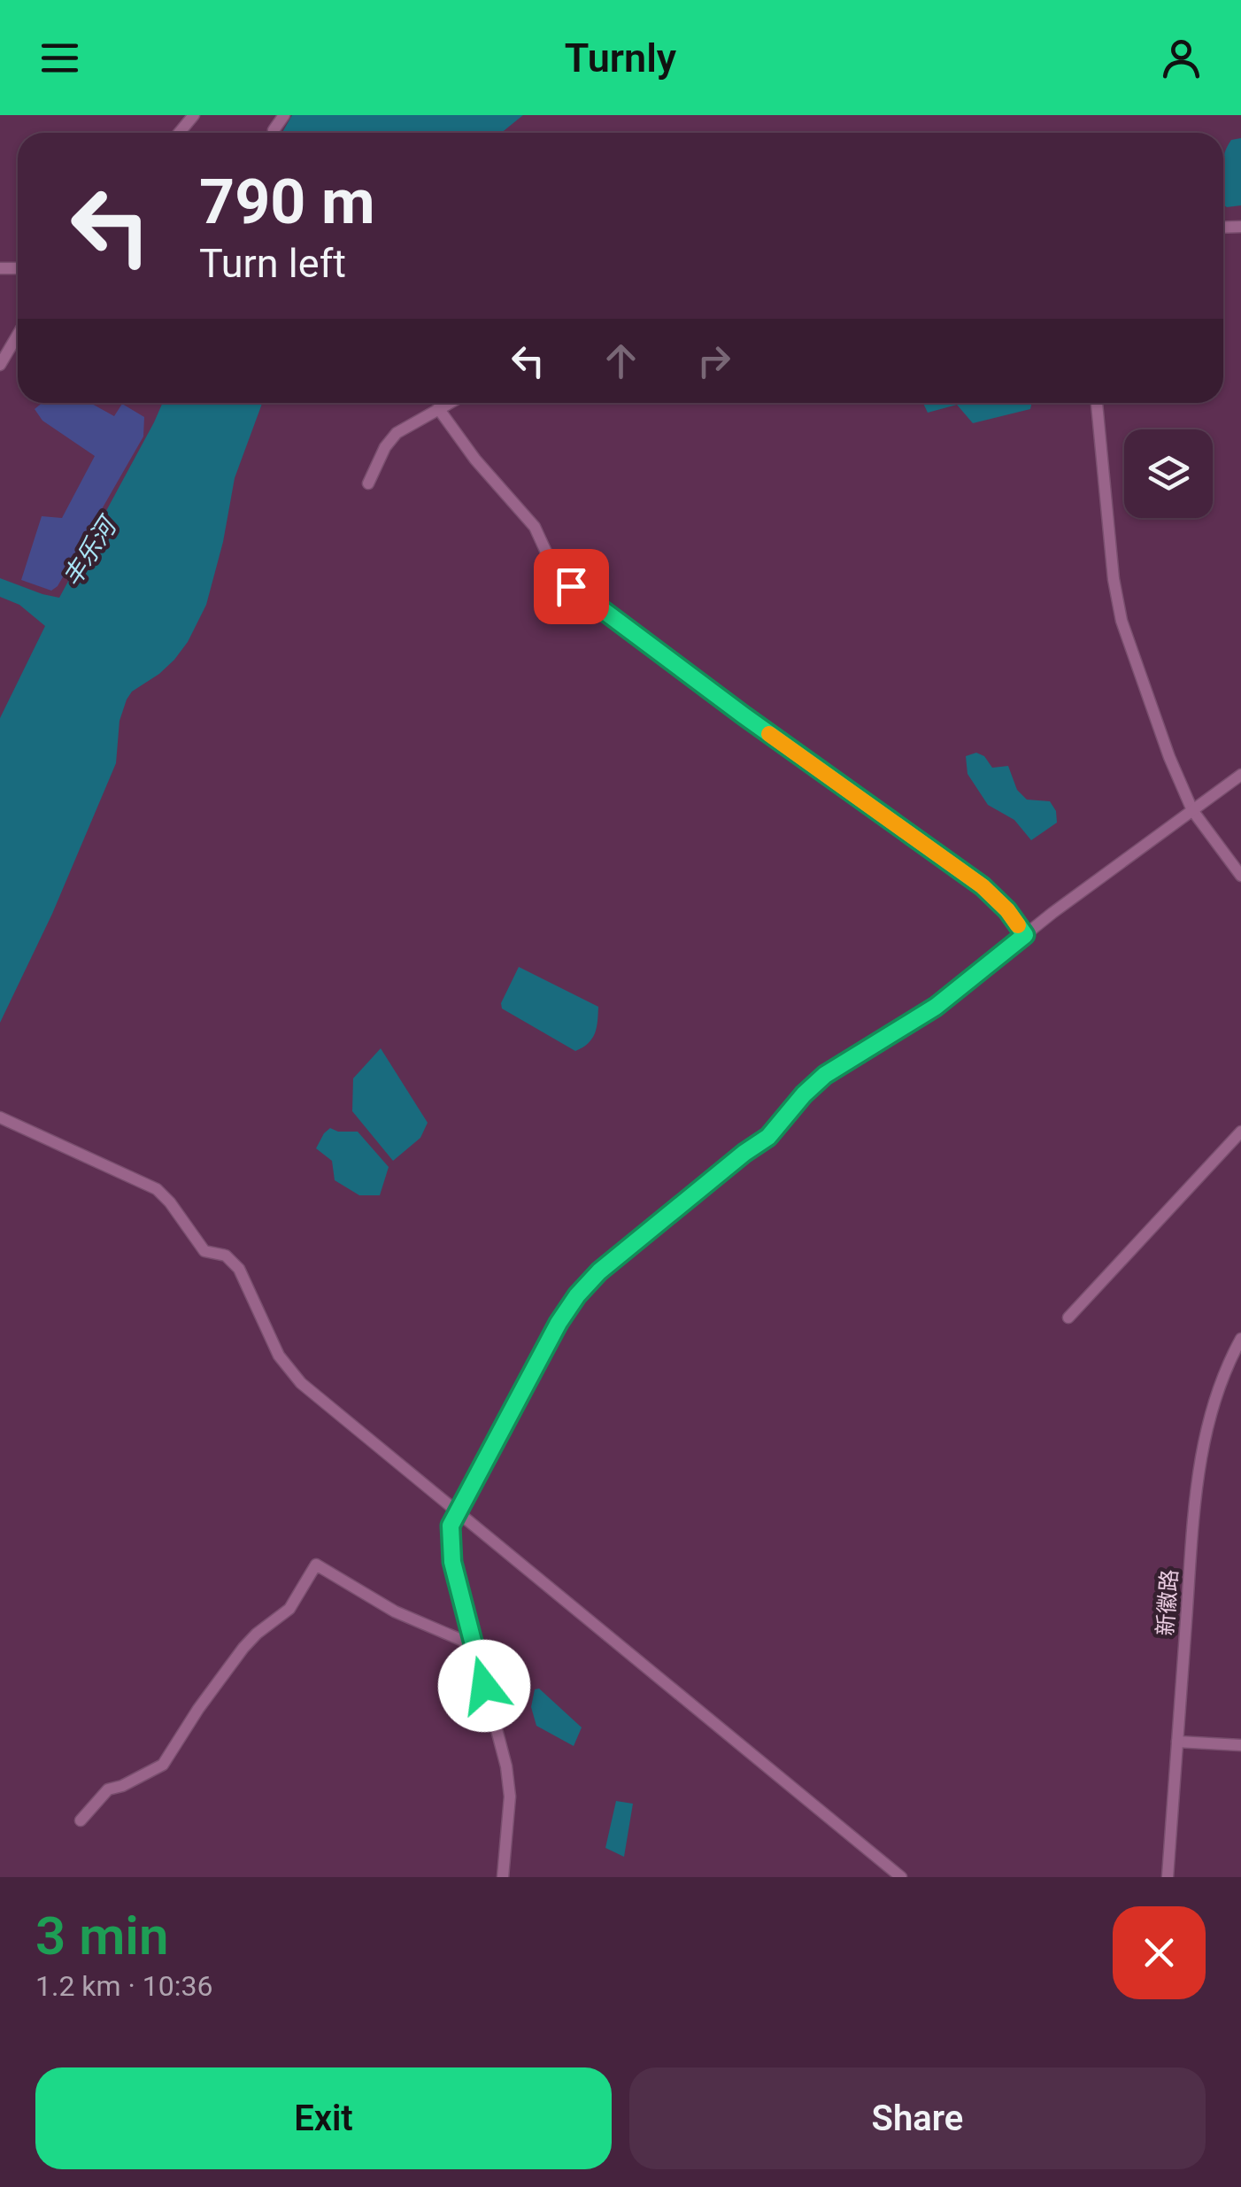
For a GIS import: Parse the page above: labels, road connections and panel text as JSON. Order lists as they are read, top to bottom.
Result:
{
  "streets": {
    "street": ["新徽路"]
  },
  "water": ["丰乐河"],
  "page": {
    "header": "Turnly",
    "turn": ["790 m", "Turn left"],
    "heading": ["3 min", "1.2 km · 10:36"],
    "buttons": ["Exit", "Share"]
  }
}
